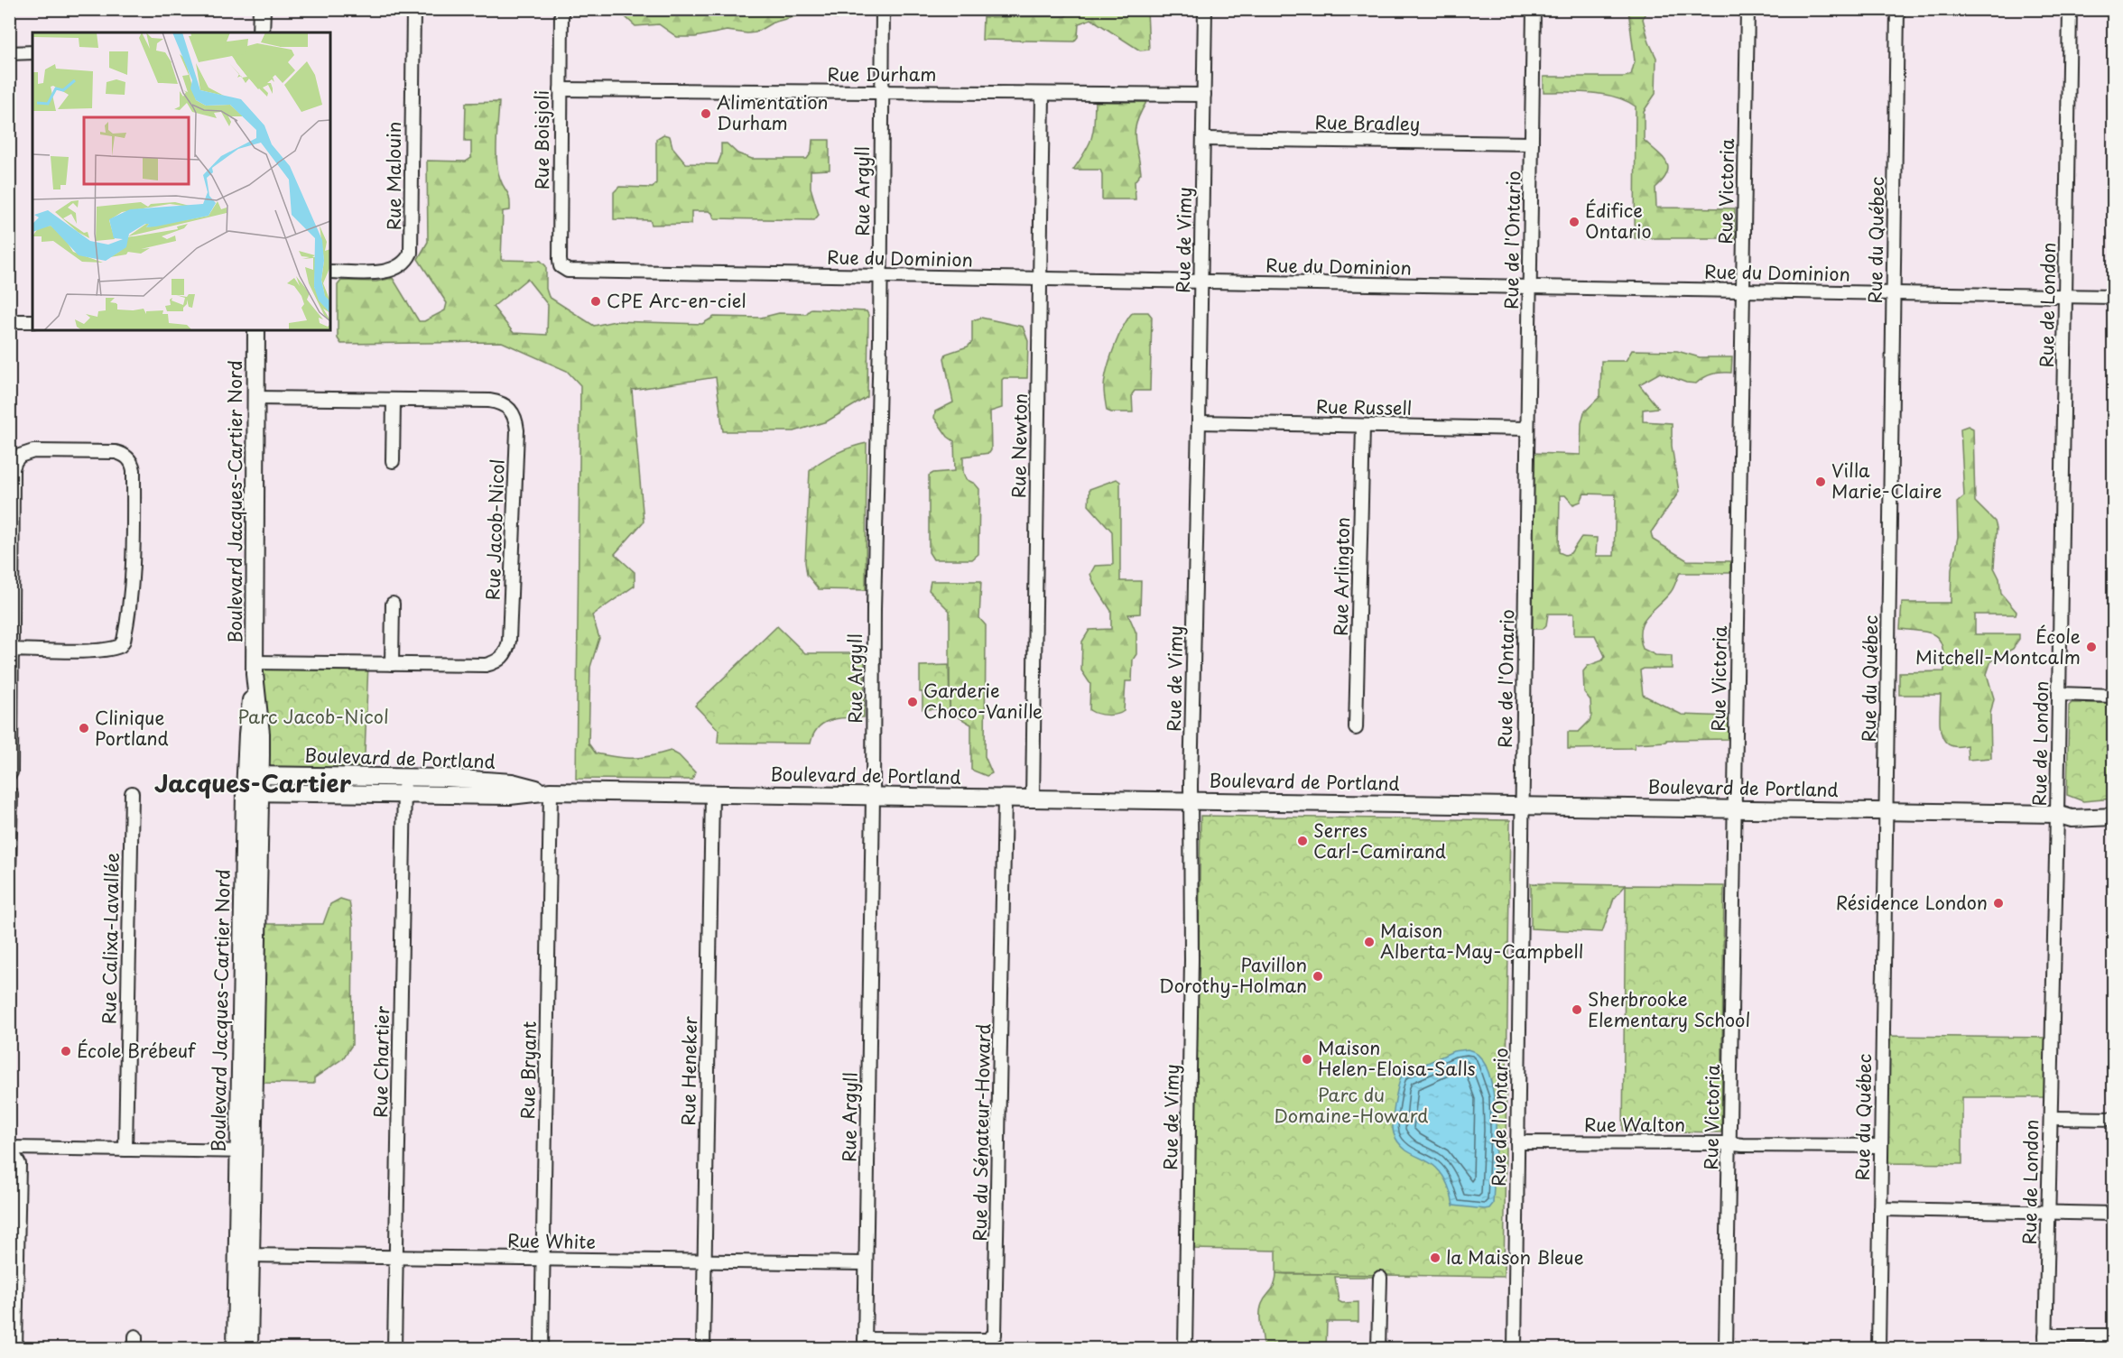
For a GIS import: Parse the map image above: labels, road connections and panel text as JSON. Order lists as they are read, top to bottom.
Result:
{
  "streets": {
    "main road": ["Boulevard Jacques-Cartier Nord", "Boulevard de Portland"],
    "street": [
      "Rue Durham",
      "Rue Bradley",
      "Rue Boisjoli",
      "Rue Malouin",
      "Rue Argyll",
      "Rue Victoria",
      "Rue de Vimy",
      "Rue de l'Ontario",
      "Rue du Québec",
      "Rue du Dominion",
      "Rue de London",
      "Rue Russell",
      "Rue Newton",
      "Rue Jacob-Nicol",
      "Rue Arlington",
      "Rue Calixa-Lavallée",
      "Rue Chartier",
      "Rue Bryant",
      "Rue Heneker",
      "Rue Walton",
      "Rue du Sénateur-Howard",
      "Rue White"
    ]
  },
  "crossings": [
    ["Rue Durham", "Rue Boisjoli"],
    ["Rue Durham", "Rue Argyll"],
    ["Rue Durham", "Rue de Vimy"],
    ["Rue Durham", "Rue Newton"],
    ["Rue Bradley", "Rue de Vimy"],
    ["Rue Bradley", "Rue de l'Ontario"],
    ["Rue Boisjoli", "Rue du Dominion"],
    ["Rue Argyll", "Rue du Dominion"],
    ["Rue Argyll", "Boulevard de Portland"],
    ["Rue Argyll", "Rue du Sénateur-Howard"],
    ["Rue Argyll", "Rue White"],
    ["Rue Victoria", "Rue du Dominion"],
    ["Rue Victoria", "Boulevard de Portland"],
    ["Rue Victoria", "Rue Walton"],
    ["Rue de Vimy", "Rue du Dominion"],
    ["Rue de Vimy", "Rue Russell"],
    ["Rue de Vimy", "Boulevard de Portland"],
    ["Rue de l'Ontario", "Rue du Dominion"],
    ["Rue de l'Ontario", "Rue Russell"],
    ["Rue de l'Ontario", "Boulevard de Portland"],
    ["Rue de l'Ontario", "Rue Walton"],
    ["Rue du Québec", "Rue du Dominion"],
    ["Rue du Québec", "Boulevard de Portland"],
    ["Rue du Québec", "Rue Walton"],
    ["Rue du Dominion", "Rue de London"],
    ["Rue du Dominion", "Rue Newton"],
    ["Rue de London", "Boulevard de Portland"],
    ["Rue Russell", "Rue Arlington"],
    ["Rue Newton", "Boulevard de Portland"],
    ["Boulevard Jacques-Cartier Nord", "Rue Jacob-Nicol"],
    ["Boulevard Jacques-Cartier Nord", "Boulevard de Portland"],
    ["Boulevard Jacques-Cartier Nord", "Rue White"],
    ["Boulevard de Portland", "Rue Chartier"],
    ["Boulevard de Portland", "Rue Bryant"],
    ["Boulevard de Portland", "Rue Heneker"],
    ["Boulevard de Portland", "Rue du Sénateur-Howard"],
    ["Rue Chartier", "Rue White"],
    ["Rue Bryant", "Rue White"],
    ["Rue Heneker", "Rue White"]
  ],
  "districts": ["Jacques-Cartier"],
  "parks": ["Parc Jacob-Nicol", "Parc du Domaine-Howard"],
  "places": [
    "Alimentation Durham",
    "Édifice Ontario",
    "CPE Arc-en-ciel",
    "Villa Marie-Claire",
    "École Mitchell-Montcalm",
    "Garderie Choco-Vanille",
    "Clinique Portland",
    "Serres Carl-Camirand",
    "Résidence London",
    "Maison Alberta-May-Campbell",
    "Pavillon Dorothy-Holman",
    "Sherbrooke Elementary School",
    "École Brébeuf",
    "Maison Helen-Eloisa-Salls",
    "la Maison Bleue"
  ]
}
